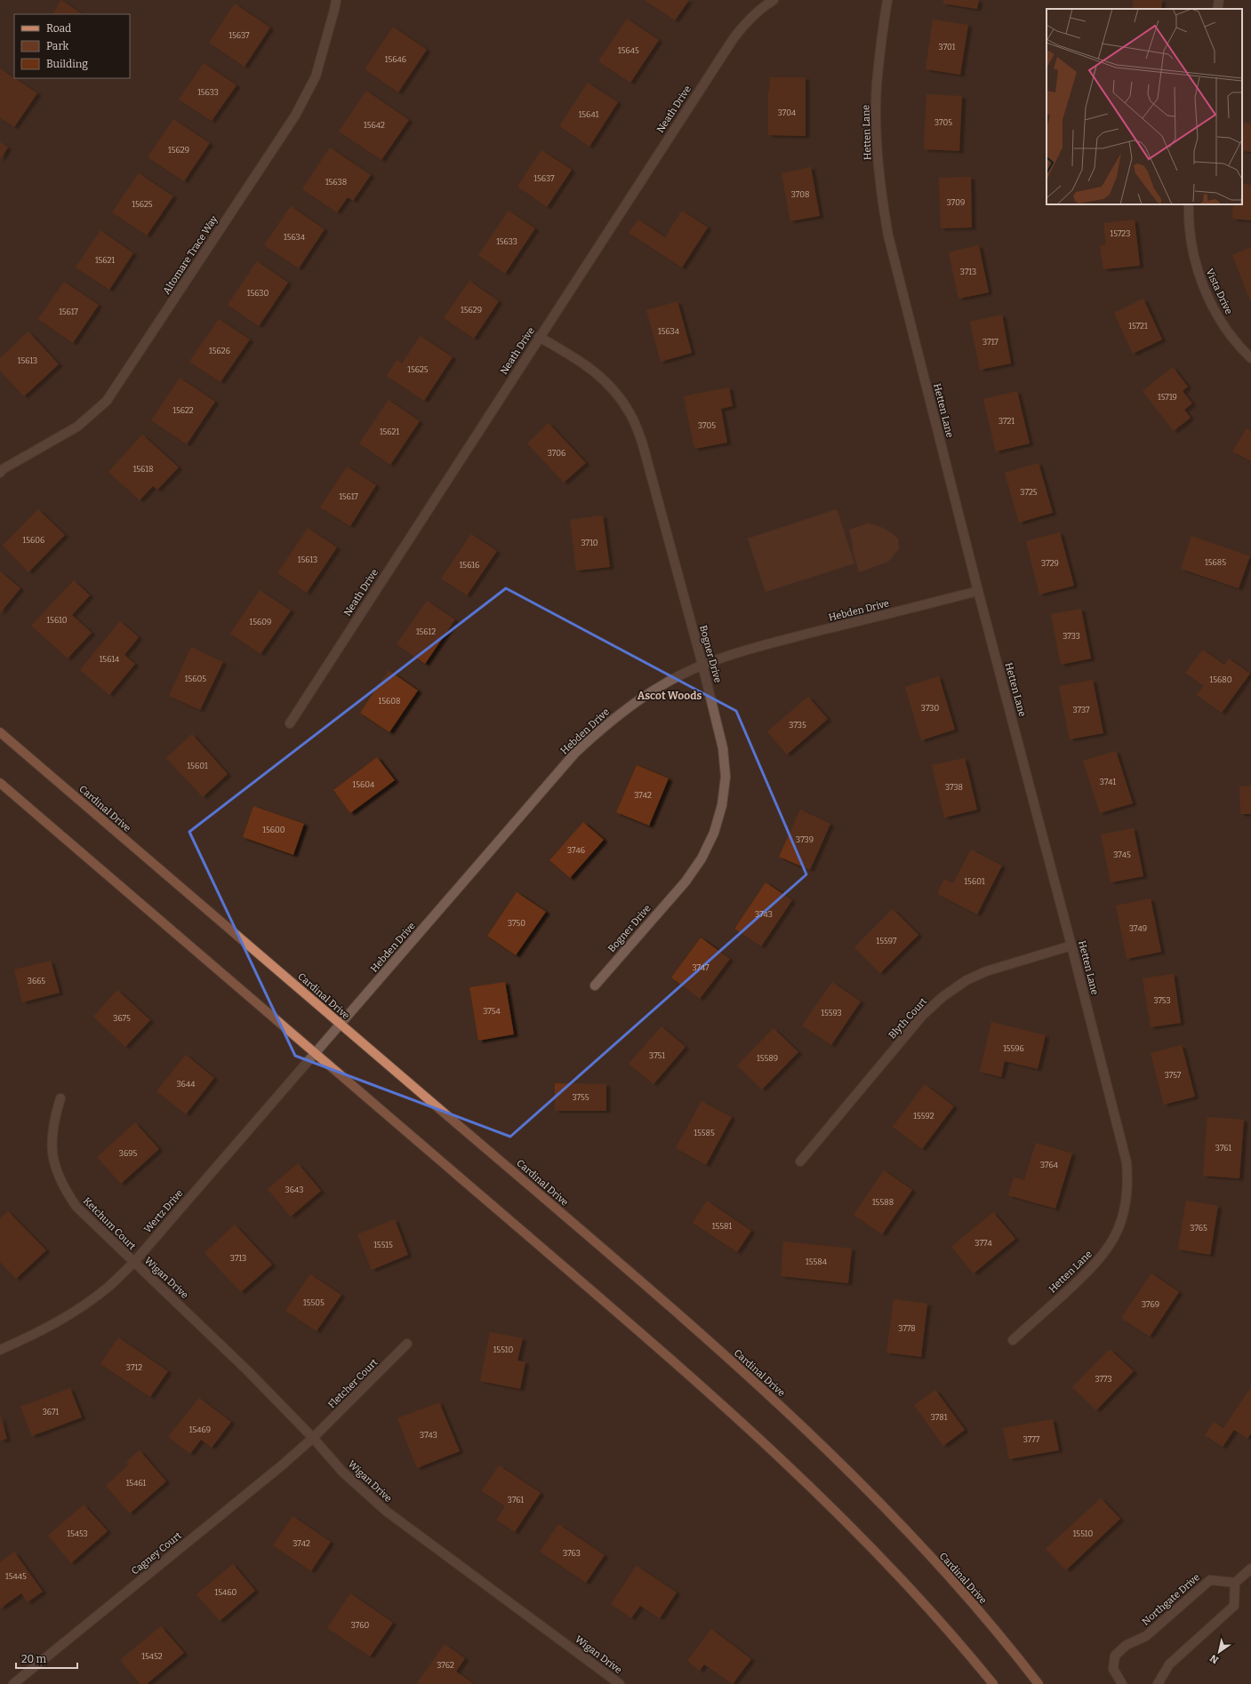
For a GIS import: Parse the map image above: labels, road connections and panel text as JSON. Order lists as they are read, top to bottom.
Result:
{
  "streets": {
    "main road": ["Cardinal Drive"],
    "street": [
      "Neath Drive",
      "Hetten Lane",
      "Altomare Trace Way",
      "Vista Drive",
      "Hebden Drive",
      "Bogner Drive",
      "Blyth Court",
      "Wertz Drive",
      "Ketchum Court",
      "Wigan Drive",
      "Fletcher Court",
      "Cagney Court",
      "Northgate Drive"
    ]
  },
  "crossings": [
    ["Neath Drive", "Bogner Drive"],
    ["Hetten Lane", "Hebden Drive"],
    ["Hetten Lane", "Blyth Court"],
    ["Hebden Drive", "Bogner Drive"],
    ["Hebden Drive", "Cardinal Drive"],
    ["Hebden Drive", "Wertz Drive"],
    ["Wertz Drive", "Ketchum Court"],
    ["Wertz Drive", "Wigan Drive"],
    ["Ketchum Court", "Wigan Drive"],
    ["Wigan Drive", "Fletcher Court"],
    ["Wigan Drive", "Cagney Court"],
    ["Fletcher Court", "Cagney Court"]
  ],
  "districts": ["Ascot Woods"],
  "house_numbers": [
    "15637",
    "3701",
    "15645",
    "15646",
    "15633",
    "3704",
    "15641",
    "3705",
    "15642",
    "15629",
    "15637",
    "15638",
    "3708",
    "3709",
    "15625",
    "15723",
    "15634",
    "15633",
    "15621",
    "3713",
    "15630",
    "15629",
    "15617",
    "15721",
    "15634",
    "3717",
    "15626",
    "15613",
    "15625",
    "15719",
    "15622",
    "3721",
    "3705",
    "15621",
    "3706",
    "15618",
    "3725",
    "15617",
    "15606",
    "3710",
    "15613",
    "15685",
    "3729",
    "15616",
    "15610",
    "15609",
    "15612",
    "3733",
    "15614",
    "15605",
    "15680",
    "15608",
    "3730",
    "3737",
    "3735",
    "15601",
    "3741",
    "15604",
    "3738",
    "3742",
    "15600",
    "3739",
    "3746",
    "3745",
    "15601",
    "3743",
    "3750",
    "3749",
    "15597",
    "3747",
    "3665",
    "3753",
    "3754",
    "15593",
    "3675",
    "15596",
    "3751",
    "15589",
    "3757",
    "3644",
    "3755",
    "15592",
    "15585",
    "3761",
    "3695",
    "3764",
    "3643",
    "15588",
    "15581",
    "3765",
    "3774",
    "15515",
    "3713",
    "15584",
    "15505",
    "3769",
    "3778",
    "15510",
    "3712",
    "3773",
    "3671",
    "3781",
    "15469",
    "3743",
    "3777",
    "15461",
    "3761",
    "15453",
    "15510",
    "3742",
    "3763",
    "15445",
    "15460",
    "3760",
    "15452",
    "3762"
  ],
  "legend": ["Road", "Park", "Building"],
  "scale_bar": "20 m",
  "north": "bottom left"
}
